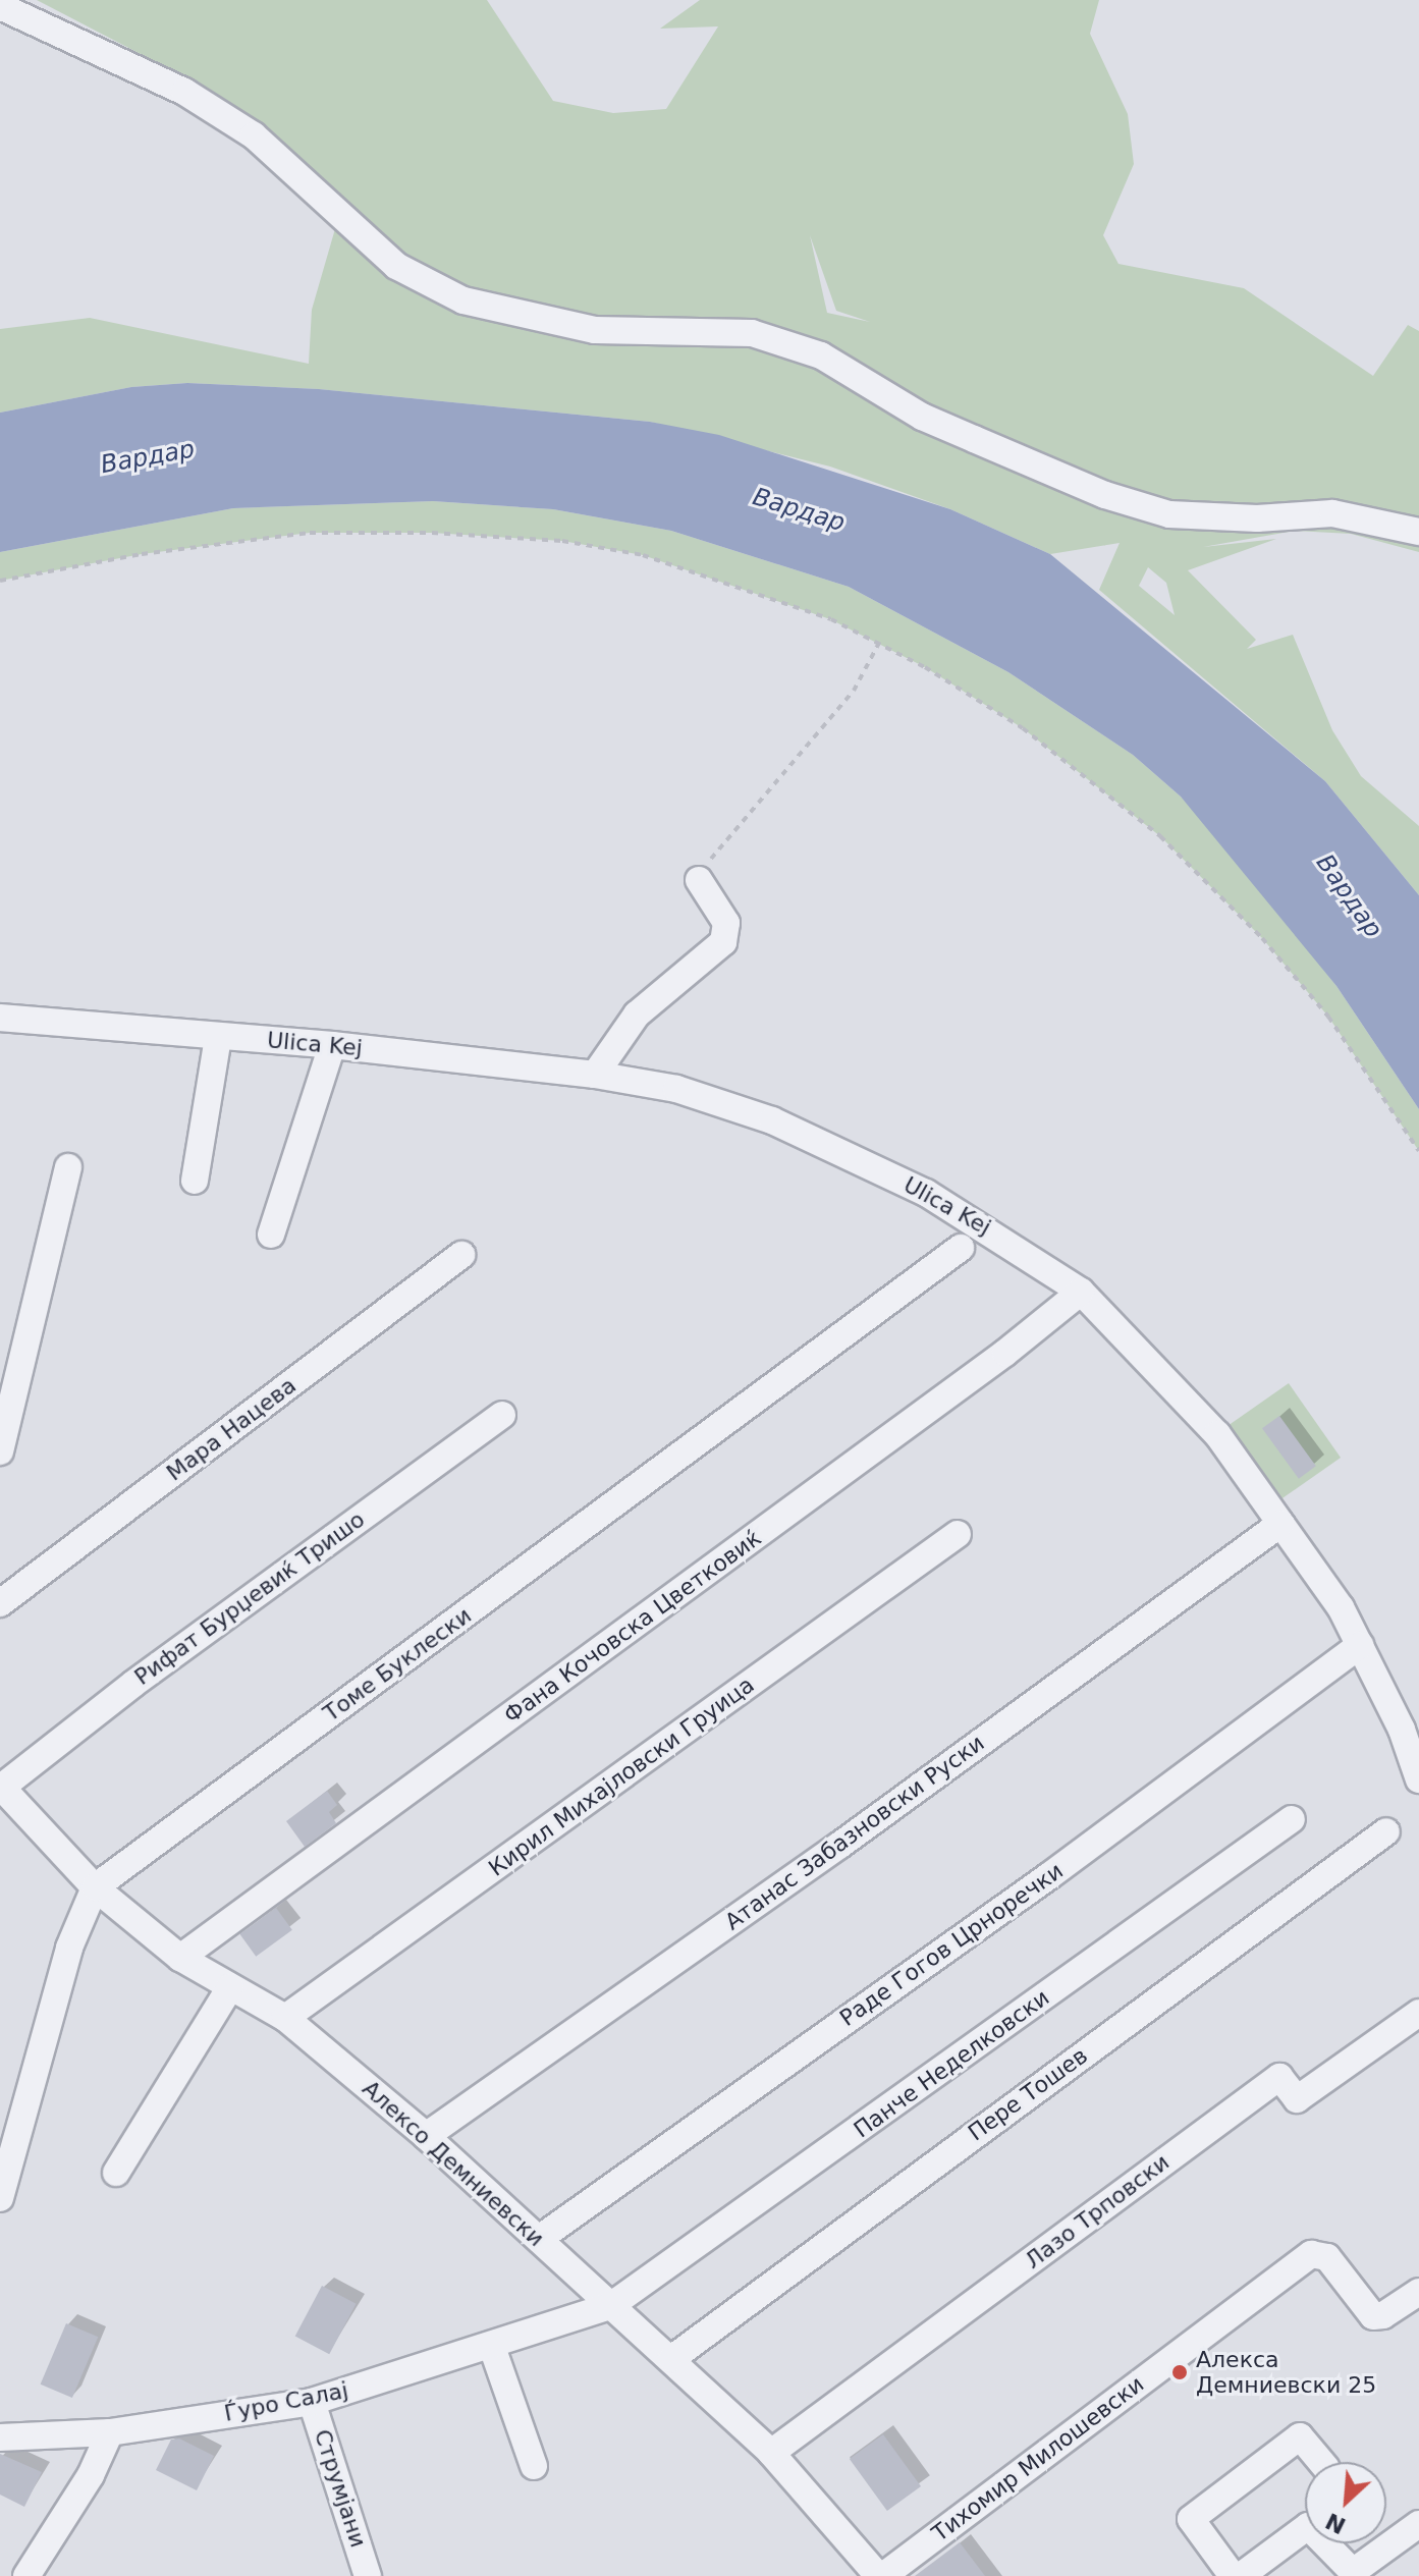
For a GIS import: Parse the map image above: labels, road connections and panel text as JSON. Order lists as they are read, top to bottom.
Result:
{
  "streets": {
    "street": [
      "Ulica Kej",
      "Мара Нацева",
      "Рифат Бурџевиќ Тришо",
      "Фана Кочовска Цветковиќ",
      "Томе Буклески",
      "Кирил Михајловски Груица",
      "Атанас Забазновски Руски",
      "Раде Гогов Црноречки",
      "Панче Неделковски",
      "Пере Тошев",
      "Алексо Демниевски",
      "Лазо Трповски",
      "Ѓуро Салај",
      "Тихомир Милошевски",
      "Струмјани"
    ]
  },
  "crossings": [
    ["Ulica Kej", "Фана Кочовска Цветковиќ"],
    ["Ulica Kej", "Атанас Забазновски Руски"],
    ["Ulica Kej", "Раде Гогов Црноречки"],
    ["Рифат Бурџевиќ Тришо", "Алексо Демниевски"],
    ["Фана Кочовска Цветковиќ", "Алексо Демниевски"],
    ["Томе Буклески", "Алексо Демниевски"],
    ["Кирил Михајловски Груица", "Алексо Демниевски"],
    ["Атанас Забазновски Руски", "Алексо Демниевски"],
    ["Раде Гогов Црноречки", "Алексо Демниевски"],
    ["Панче Неделковски", "Алексо Демниевски"],
    ["Панче Неделковски", "Ѓуро Салај"],
    ["Пере Тошев", "Алексо Демниевски"],
    ["Алексо Демниевски", "Лазо Трповски"],
    ["Алексо Демниевски", "Ѓуро Салај"],
    ["Алексо Демниевски", "Тихомир Милошевски"],
    ["Ѓуро Салај", "Струмјани"]
  ],
  "water": ["Вардар"],
  "places": ["Алекса Демниевски 25"],
  "north": "bottom left"
}
